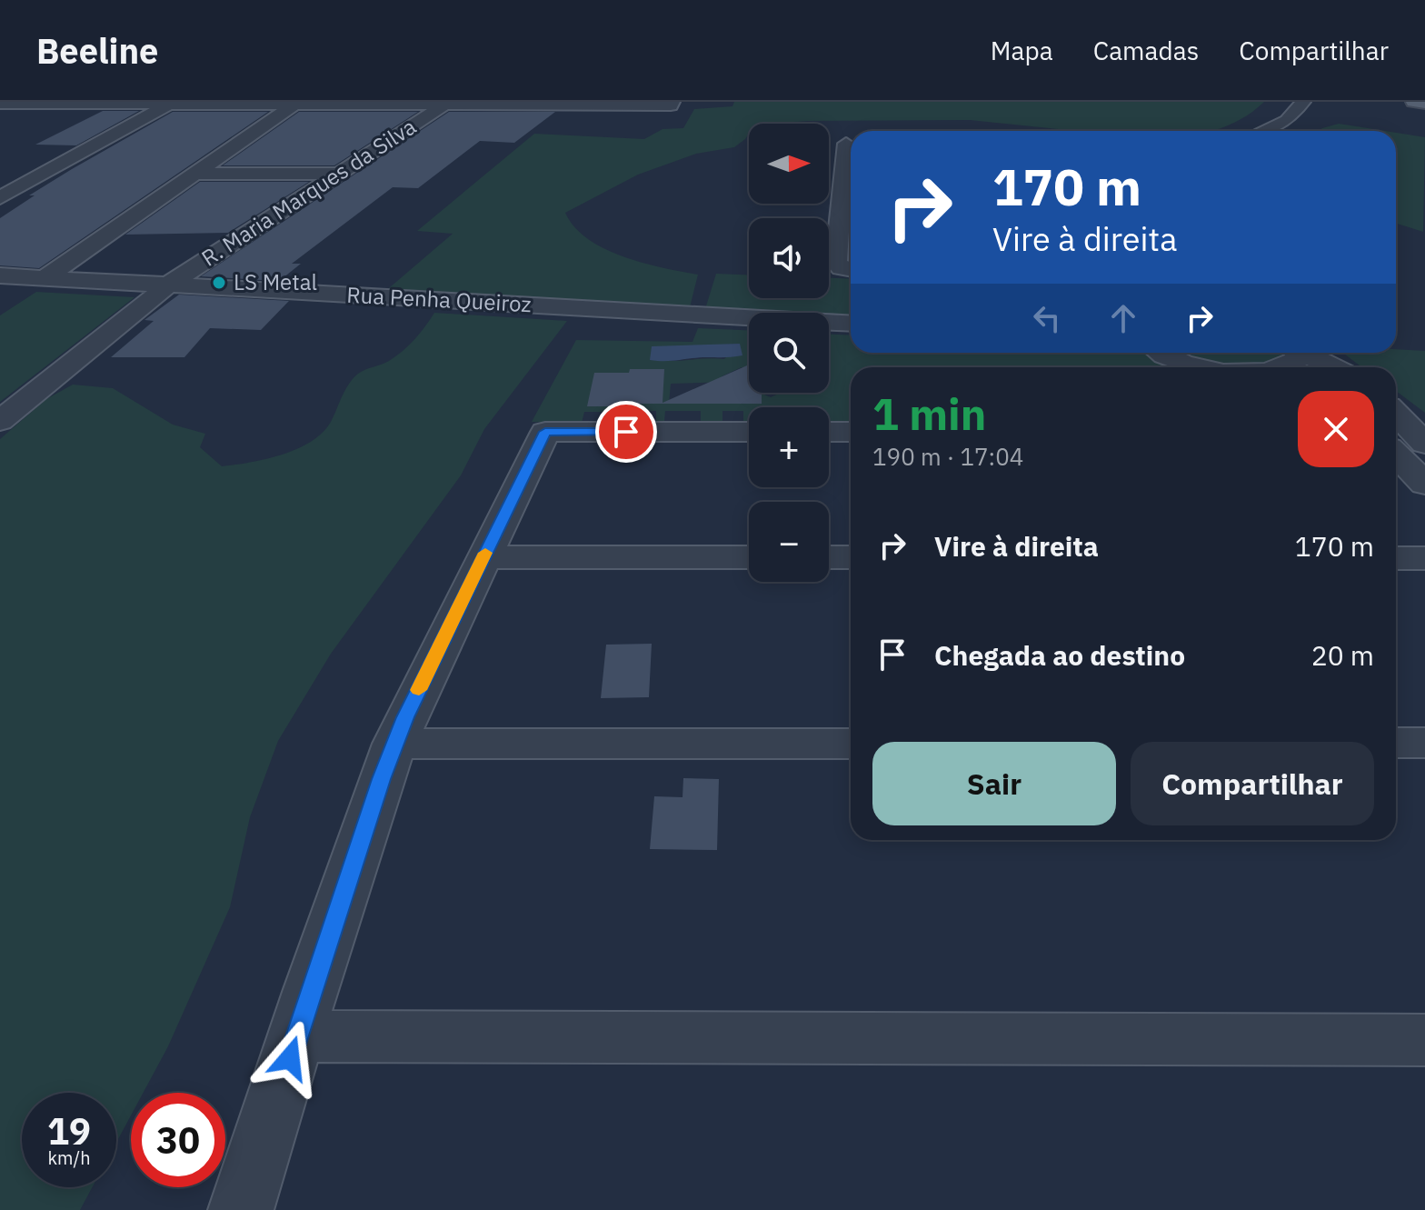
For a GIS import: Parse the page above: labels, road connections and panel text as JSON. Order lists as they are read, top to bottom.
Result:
{
  "streets": {
    "street": ["R. Maria Marques da Silva", "Rua Penha Queiroz"]
  },
  "crossings": [
    ["R. Maria Marques da Silva", "Rua Penha Queiroz"]
  ],
  "places": ["LS Metal"],
  "north": "right",
  "page": {
    "header": "Beeline",
    "nav": ["Mapa", "Camadas", "Compartilhar"],
    "map_buttons": ["+", "−"],
    "turn": ["170 m", "Vire à direita"],
    "heading": ["1 min", "190 m · 17:04"],
    "list": [
      {
        "name": "Vire à direita",
        "value": "170 m"
      },
      {
        "name": "Chegada ao destino",
        "value": "20 m"
      }
    ],
    "buttons": ["Sair", "Compartilhar"],
    "speed": "19 km/h",
    "limit": "30"
  }
}
